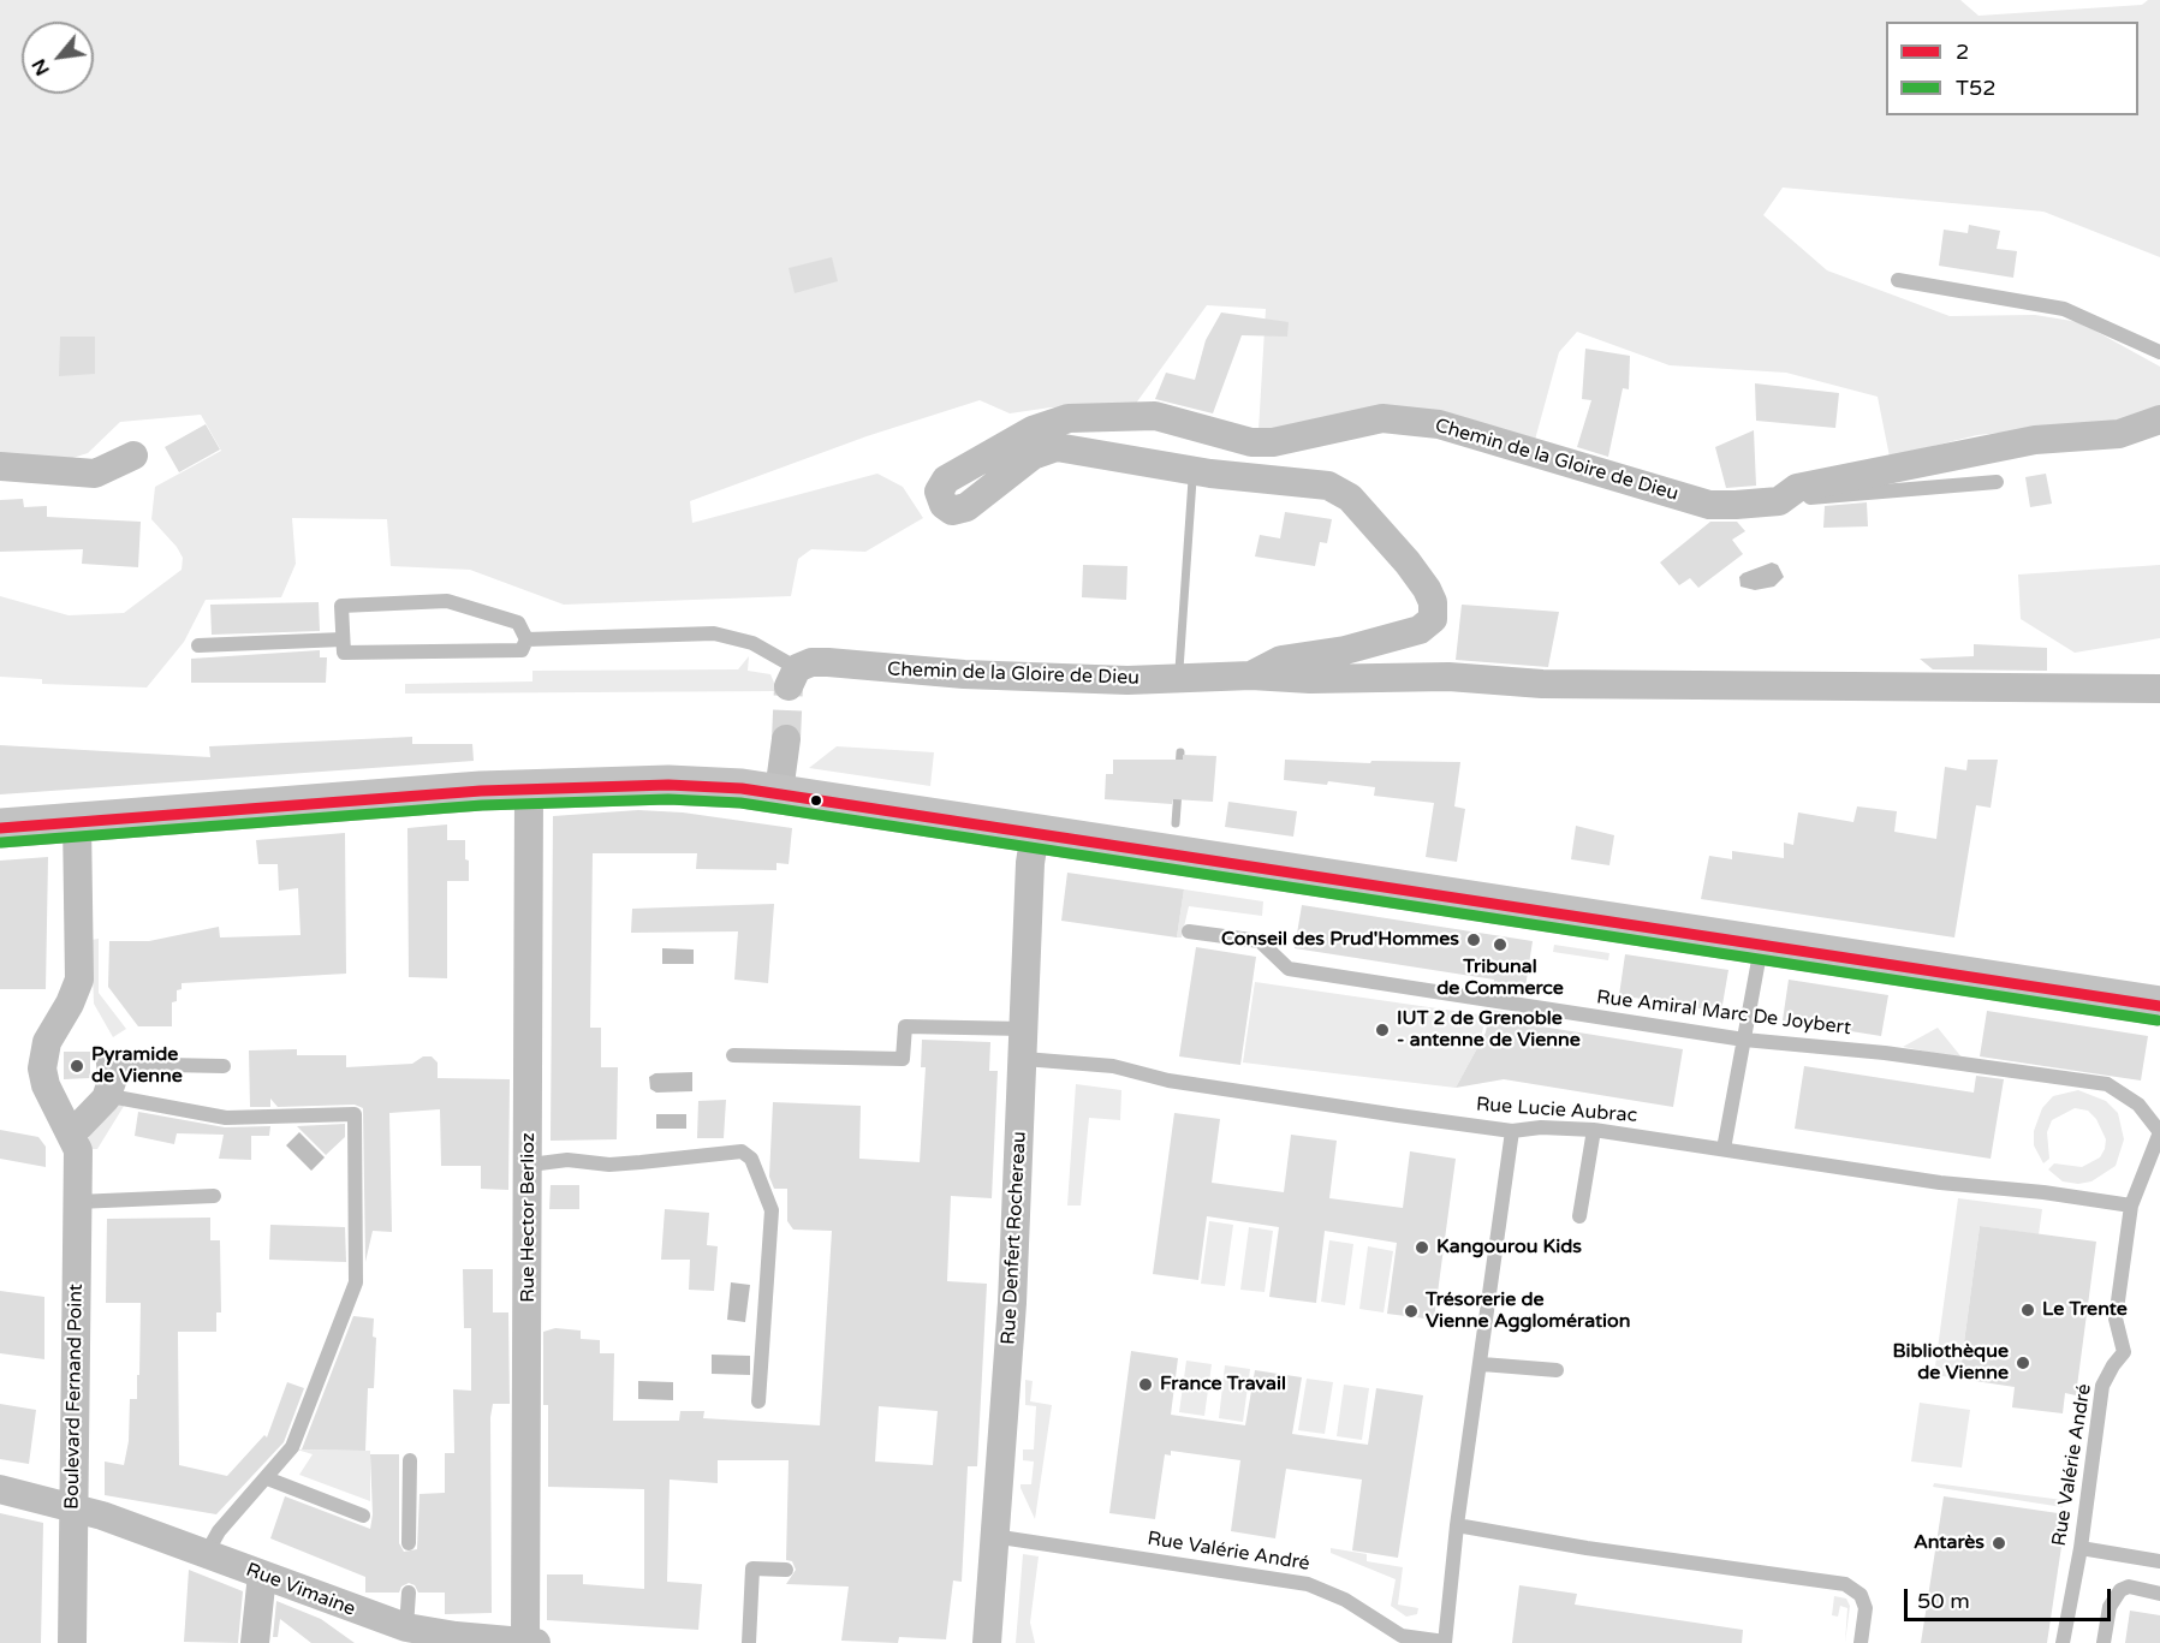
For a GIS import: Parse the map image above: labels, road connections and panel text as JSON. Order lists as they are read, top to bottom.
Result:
{
  "streets": {
    "street": [
      "Chemin de la Gloire de Dieu",
      "Rue Hector Berlioz",
      "Rue Denfert Rochereau",
      "Boulevard Fernand Point",
      "Rue Vimaine"
    ],
    "lane": ["Rue Amiral Marc De Joybert", "Rue Lucie Aubrac", "Rue Valérie André"]
  },
  "crossings": [
    ["Rue Amiral Marc De Joybert", "Rue Valérie André"],
    ["Rue Lucie Aubrac", "Rue Denfert Rochereau"],
    ["Rue Lucie Aubrac", "Rue Valérie André"],
    ["Rue Hector Berlioz", "Rue Vimaine"],
    ["Rue Denfert Rochereau", "Rue Valérie André"],
    ["Boulevard Fernand Point", "Rue Vimaine"]
  ],
  "places": [
    "Conseil des Prud'Hommes",
    "Tribunal de Commerce",
    "IUT 2 de Grenoble - antenne de Vienne",
    "Pyramide de Vienne",
    "Kangourou Kids",
    "Le Trente",
    "Trésorerie de Vienne Agglomération",
    "Bibliothèque de Vienne",
    "France Travail",
    "Antarès"
  ],
  "lines": ["transit line 2", "transit line T52"],
  "legend": ["2", "T52"],
  "scale_bar": "50 m",
  "north": "bottom left"
}
